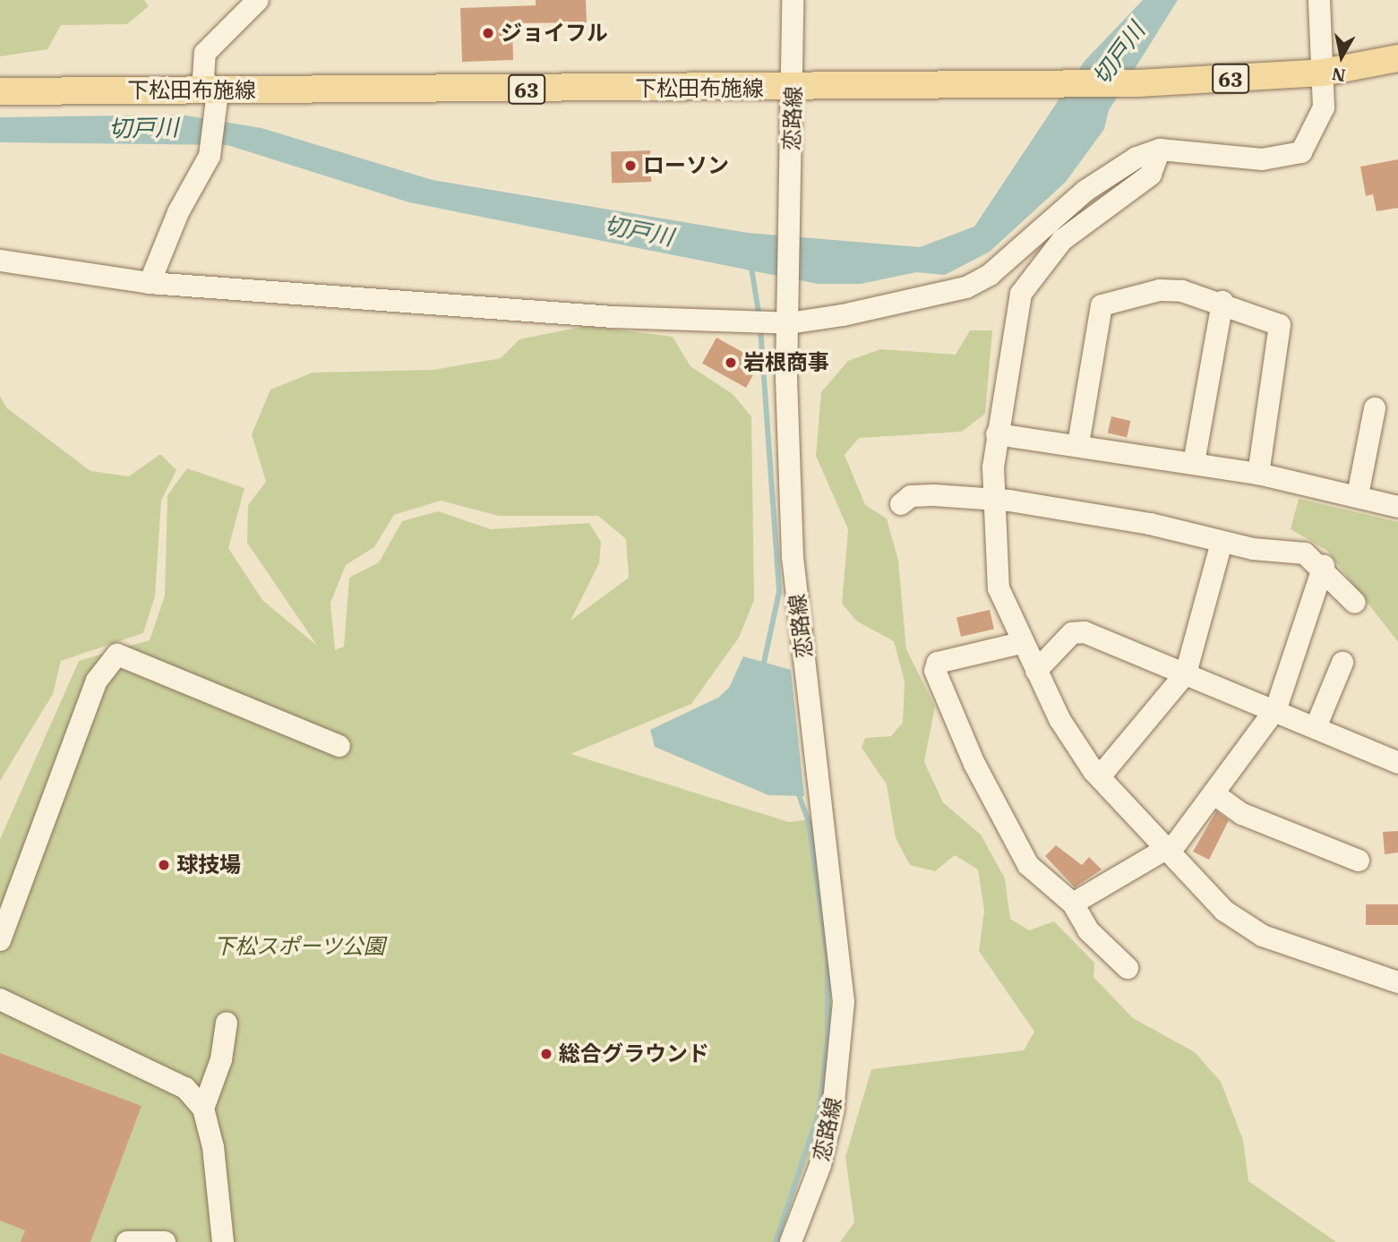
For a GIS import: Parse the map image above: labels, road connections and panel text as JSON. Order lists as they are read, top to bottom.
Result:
{
  "streets": {
    "main road": ["63", "下松田布施線"],
    "street": ["恋路線"]
  },
  "crossings": [
    ["下松田布施線", "恋路線"]
  ],
  "water": ["切戸川"],
  "parks": ["下松スポーツ公園"],
  "places": [
    "ジョイフル",
    "ローソン",
    "岩根商事",
    "球技場",
    "総合グラウンド"
  ],
  "north": "bottom"
}
